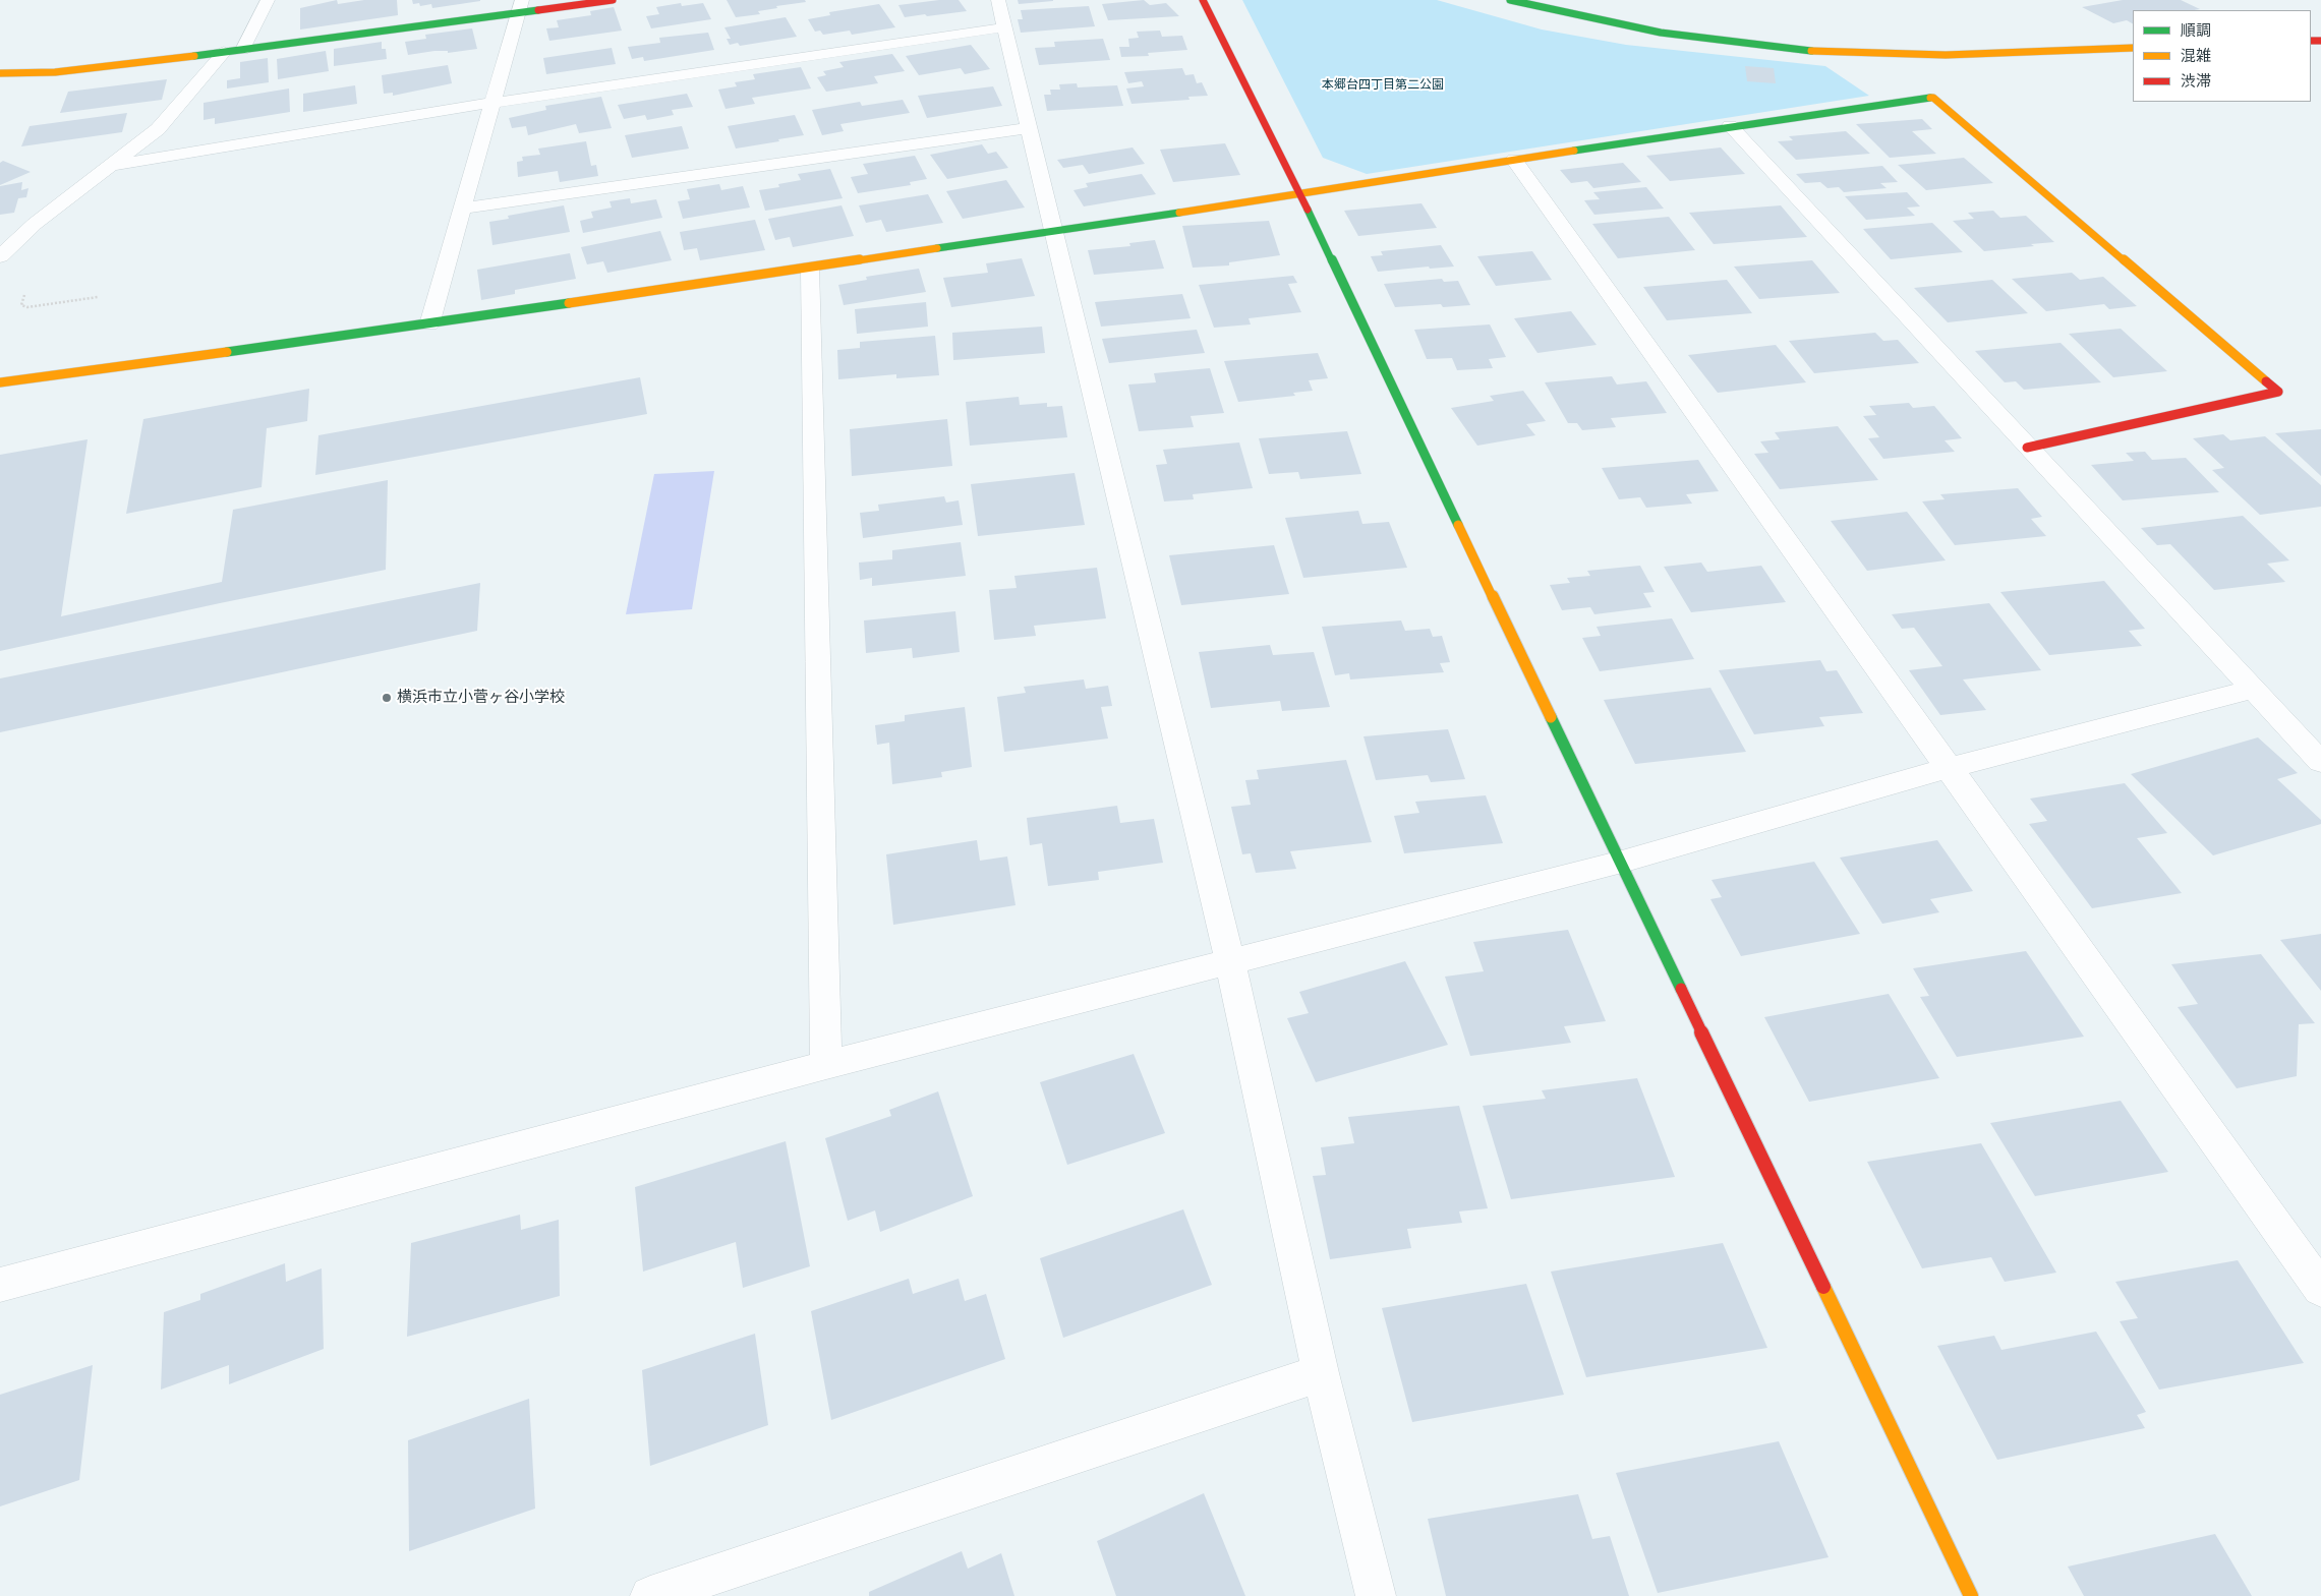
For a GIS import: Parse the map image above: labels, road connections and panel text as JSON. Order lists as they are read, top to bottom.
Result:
{
  "parks": ["本郷台四丁目第二公園"],
  "places": ["横浜市立小菅ヶ谷小学校"],
  "legend": ["順調", "混雑", "渋滞"]
}
